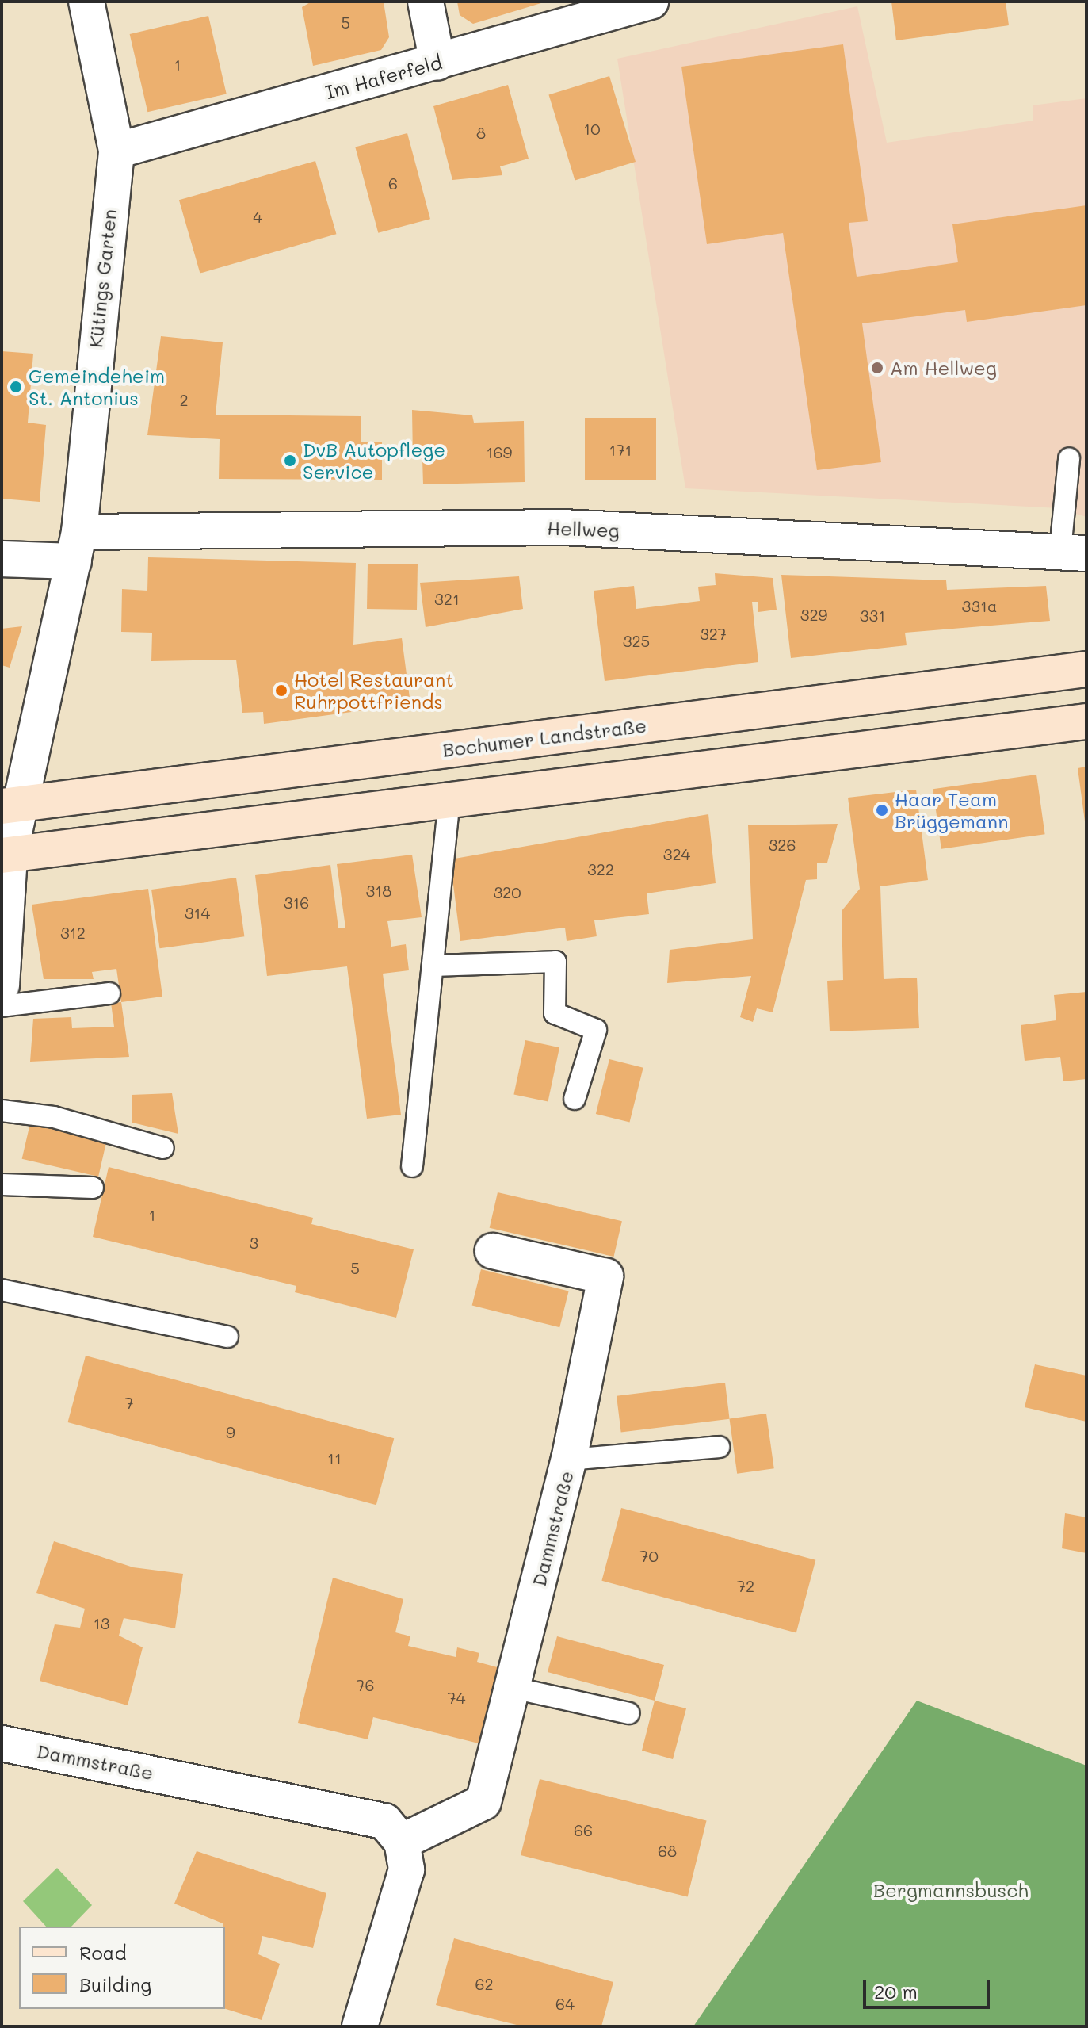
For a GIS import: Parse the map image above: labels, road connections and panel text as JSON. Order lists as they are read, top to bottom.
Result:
{
  "streets": {
    "main road": ["Bochumer Landstraße"],
    "street": [
      "Im Haferfeld",
      "Kütings Garten",
      "Hellweg",
      "Dammstraße"
    ]
  },
  "crossings": [
    ["Im Haferfeld", "Kütings Garten"],
    ["Kütings Garten", "Hellweg"],
    ["Kütings Garten", "Bochumer Landstraße"]
  ],
  "parks": ["Bergmannsbusch"],
  "places": [
    "Am Hellweg",
    "Gemeindeheim St. Antonius",
    "DvB Autopflege Service",
    "Hotel Restaurant Ruhrpottfriends",
    "Haar Team Brüggemann"
  ],
  "house_numbers": [
    "5",
    "1",
    "10",
    "8",
    "6",
    "4",
    "2",
    "171",
    "169",
    "321",
    "331a",
    "329",
    "331",
    "327",
    "325",
    "326",
    "324",
    "322",
    "318",
    "320",
    "316",
    "314",
    "312",
    "1",
    "3",
    "5",
    "7",
    "9",
    "11",
    "70",
    "72",
    "13",
    "76",
    "74",
    "66",
    "68",
    "62",
    "64"
  ],
  "legend": ["Road", "Building"],
  "scale_bar": "20 m"
}
